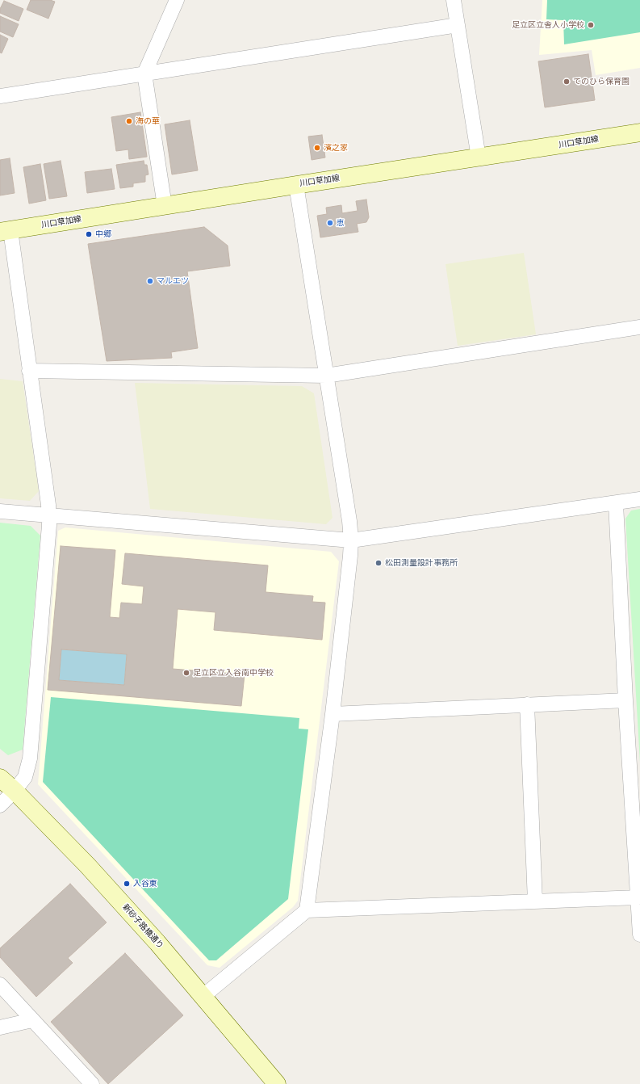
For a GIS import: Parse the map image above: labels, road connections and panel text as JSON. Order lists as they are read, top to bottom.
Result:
{
  "streets": {
    "main road": ["川口草加線", "新砂子路橋通り"]
  },
  "places": [
    "足立区立舎人小学校",
    "てのひら保育園",
    "海の華",
    "濱之家",
    "恵",
    "中郷",
    "マルエツ",
    "松田測量設計事務所",
    "足立区立入谷南中学校",
    "入谷東"
  ]
}
